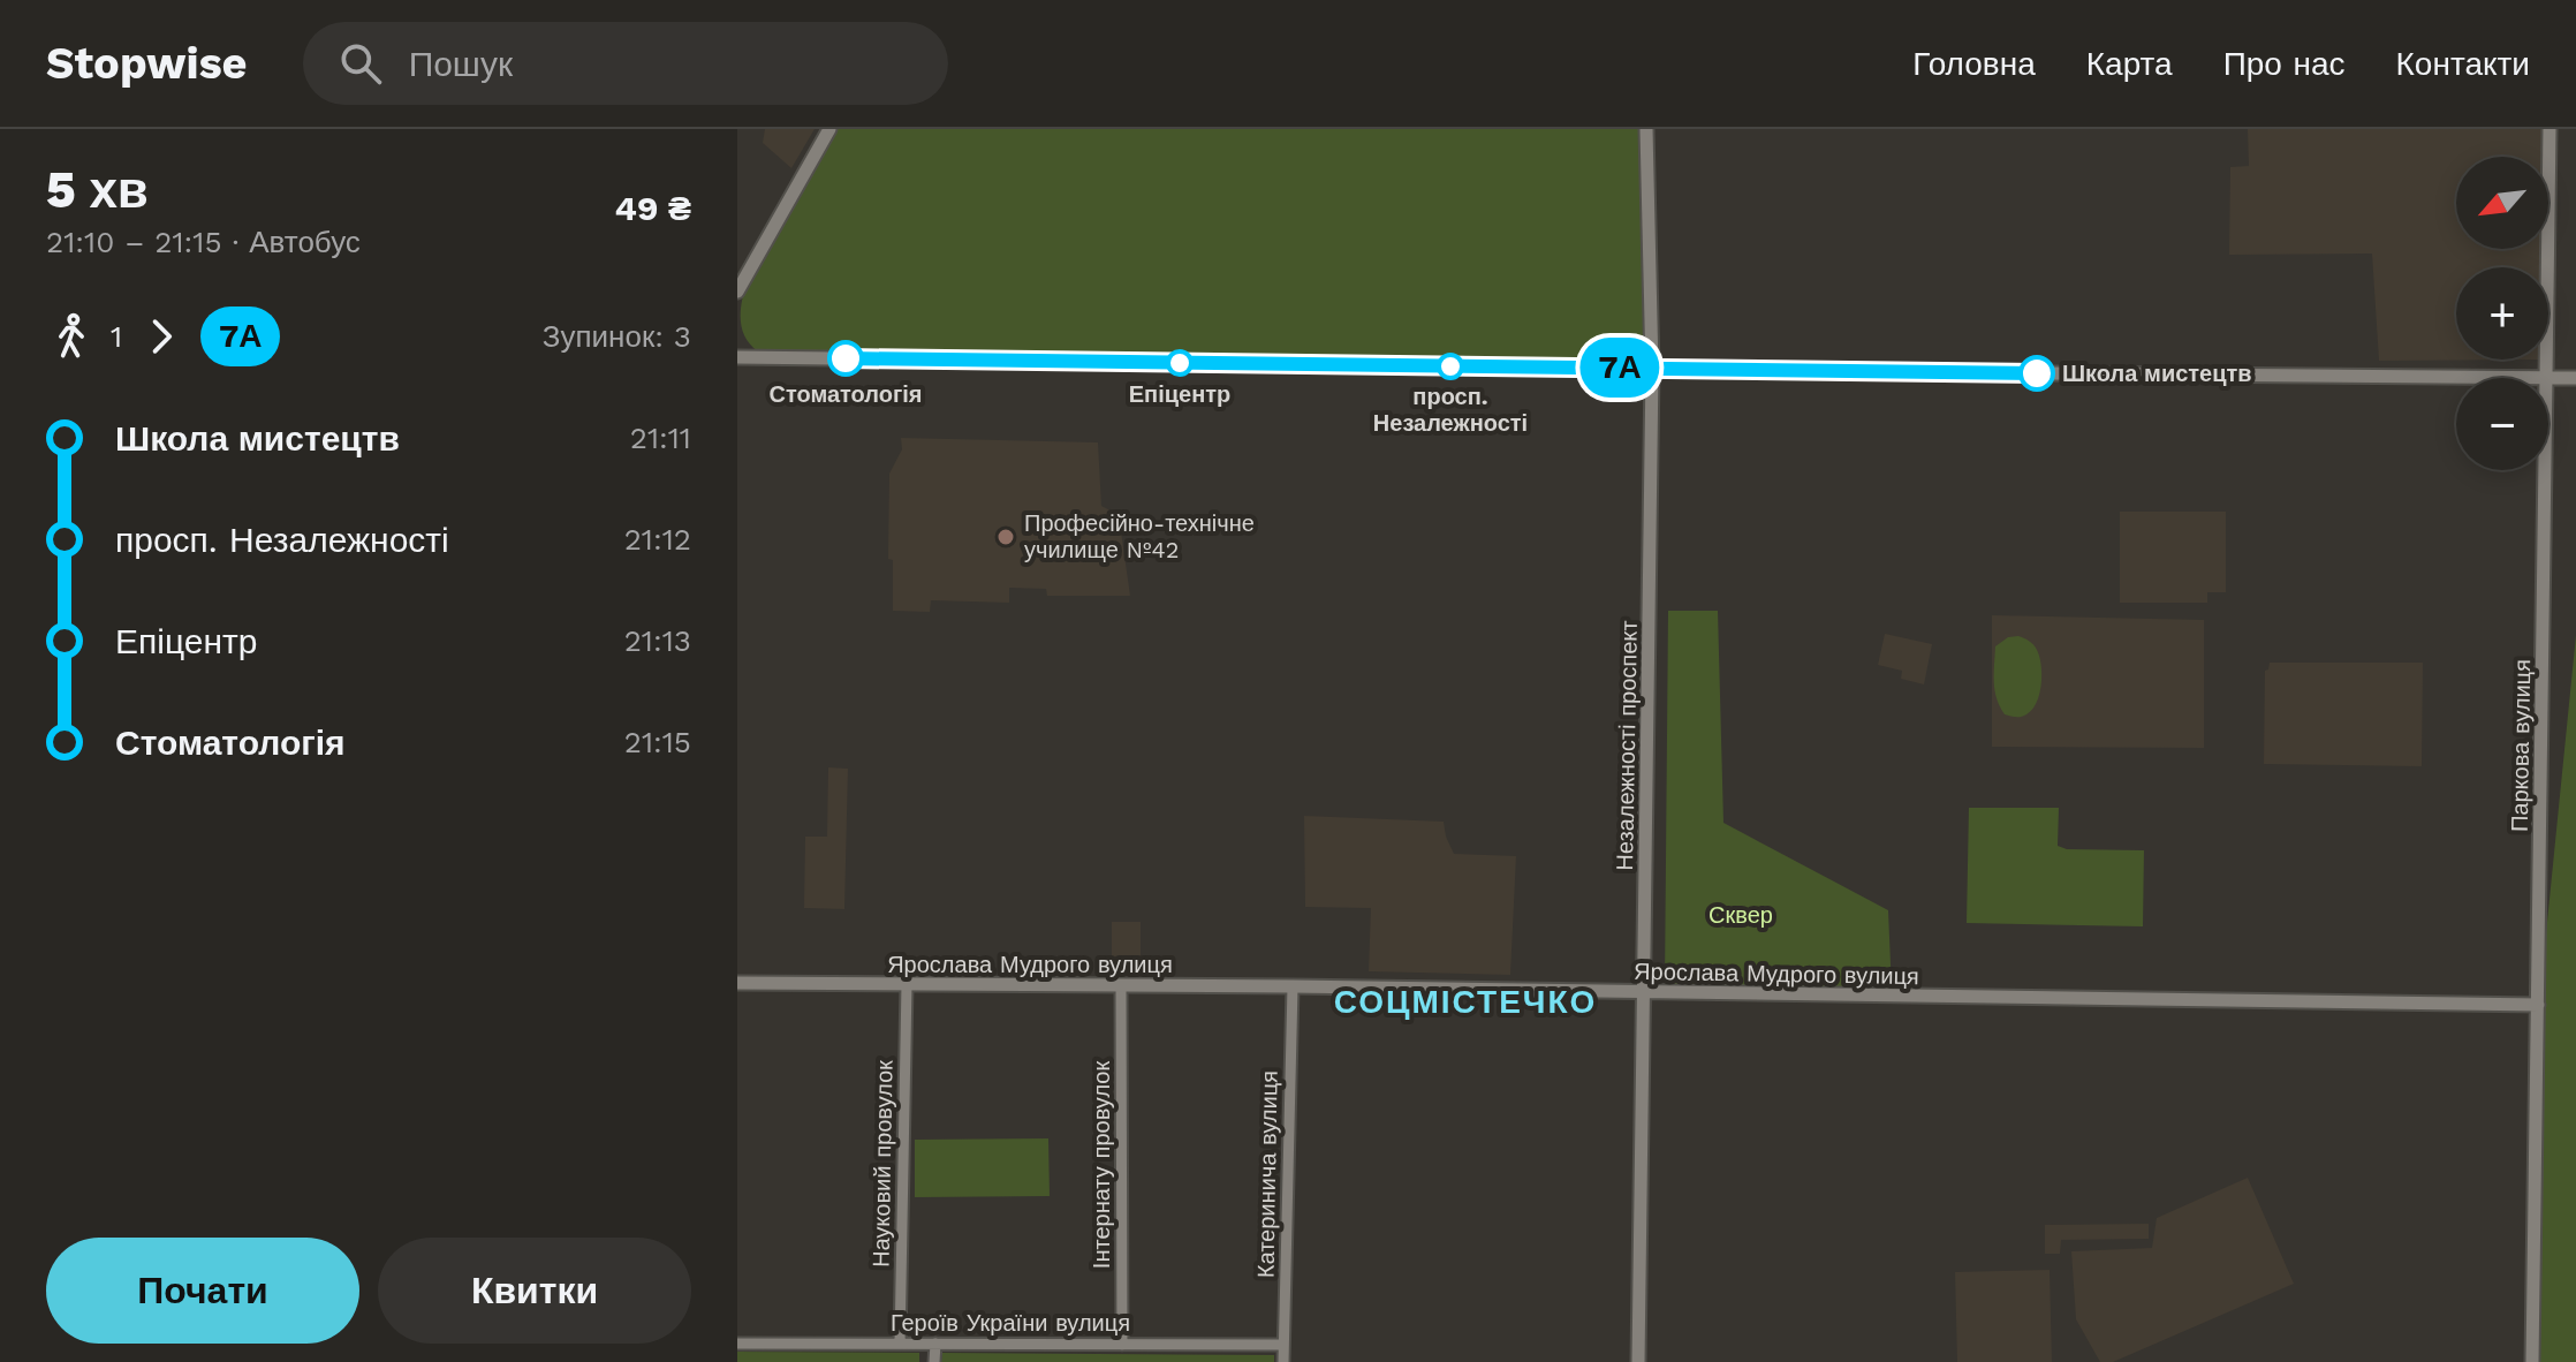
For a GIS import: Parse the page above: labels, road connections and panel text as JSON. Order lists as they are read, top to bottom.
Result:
{
  "streets": {
    "street": [
      "Незалежності проспект",
      "Паркова вулиця",
      "Ярослава Мудрого вулиця",
      "Науковий провулок",
      "Інтернату провулок",
      "Катеринича вулиця",
      "Героїв України вулиця"
    ]
  },
  "crossings": [
    ["Незалежності проспект", "Ярослава Мудрого вулиця"],
    ["Паркова вулиця", "Ярослава Мудрого вулиця"],
    ["Ярослава Мудрого вулиця", "Науковий провулок"],
    ["Ярослава Мудрого вулиця", "Інтернату провулок"],
    ["Ярослава Мудрого вулиця", "Катеринича вулиця"],
    ["Науковий провулок", "Героїв України вулиця"],
    ["Інтернату провулок", "Героїв України вулиця"],
    ["Катеринича вулиця", "Героїв України вулиця"]
  ],
  "districts": ["СОЦМІСТЕЧКО"],
  "parks": ["Сквер"],
  "places": [
    "Стоматологія",
    "Епіцентр",
    "просп. Незалежності",
    "Школа мистецтв",
    "Професійно-технічне училище №42"
  ],
  "lines": ["bus line 7А"],
  "north": "bottom left",
  "page": {
    "header": "Stopwise",
    "search": "Пошук",
    "nav": [
      "Головна",
      "Карта",
      "Про нас",
      "Контакти"
    ],
    "heading": ["5 хв", "21:10 – 21:15 · Автобус", "49 ₴"],
    "on_map": "7А",
    "map_buttons": ["+", "−"],
    "legs": ["1", "7А", "Зупинок: 3"],
    "list": [
      {
        "name": "Школа мистецтв",
        "value": "21:11"
      },
      {
        "name": "просп. Незалежності",
        "value": "21:12"
      },
      {
        "name": "Епіцентр",
        "value": "21:13"
      },
      {
        "name": "Стоматологія",
        "value": "21:15"
      }
    ],
    "buttons": ["Почати", "Квитки"]
  }
}
